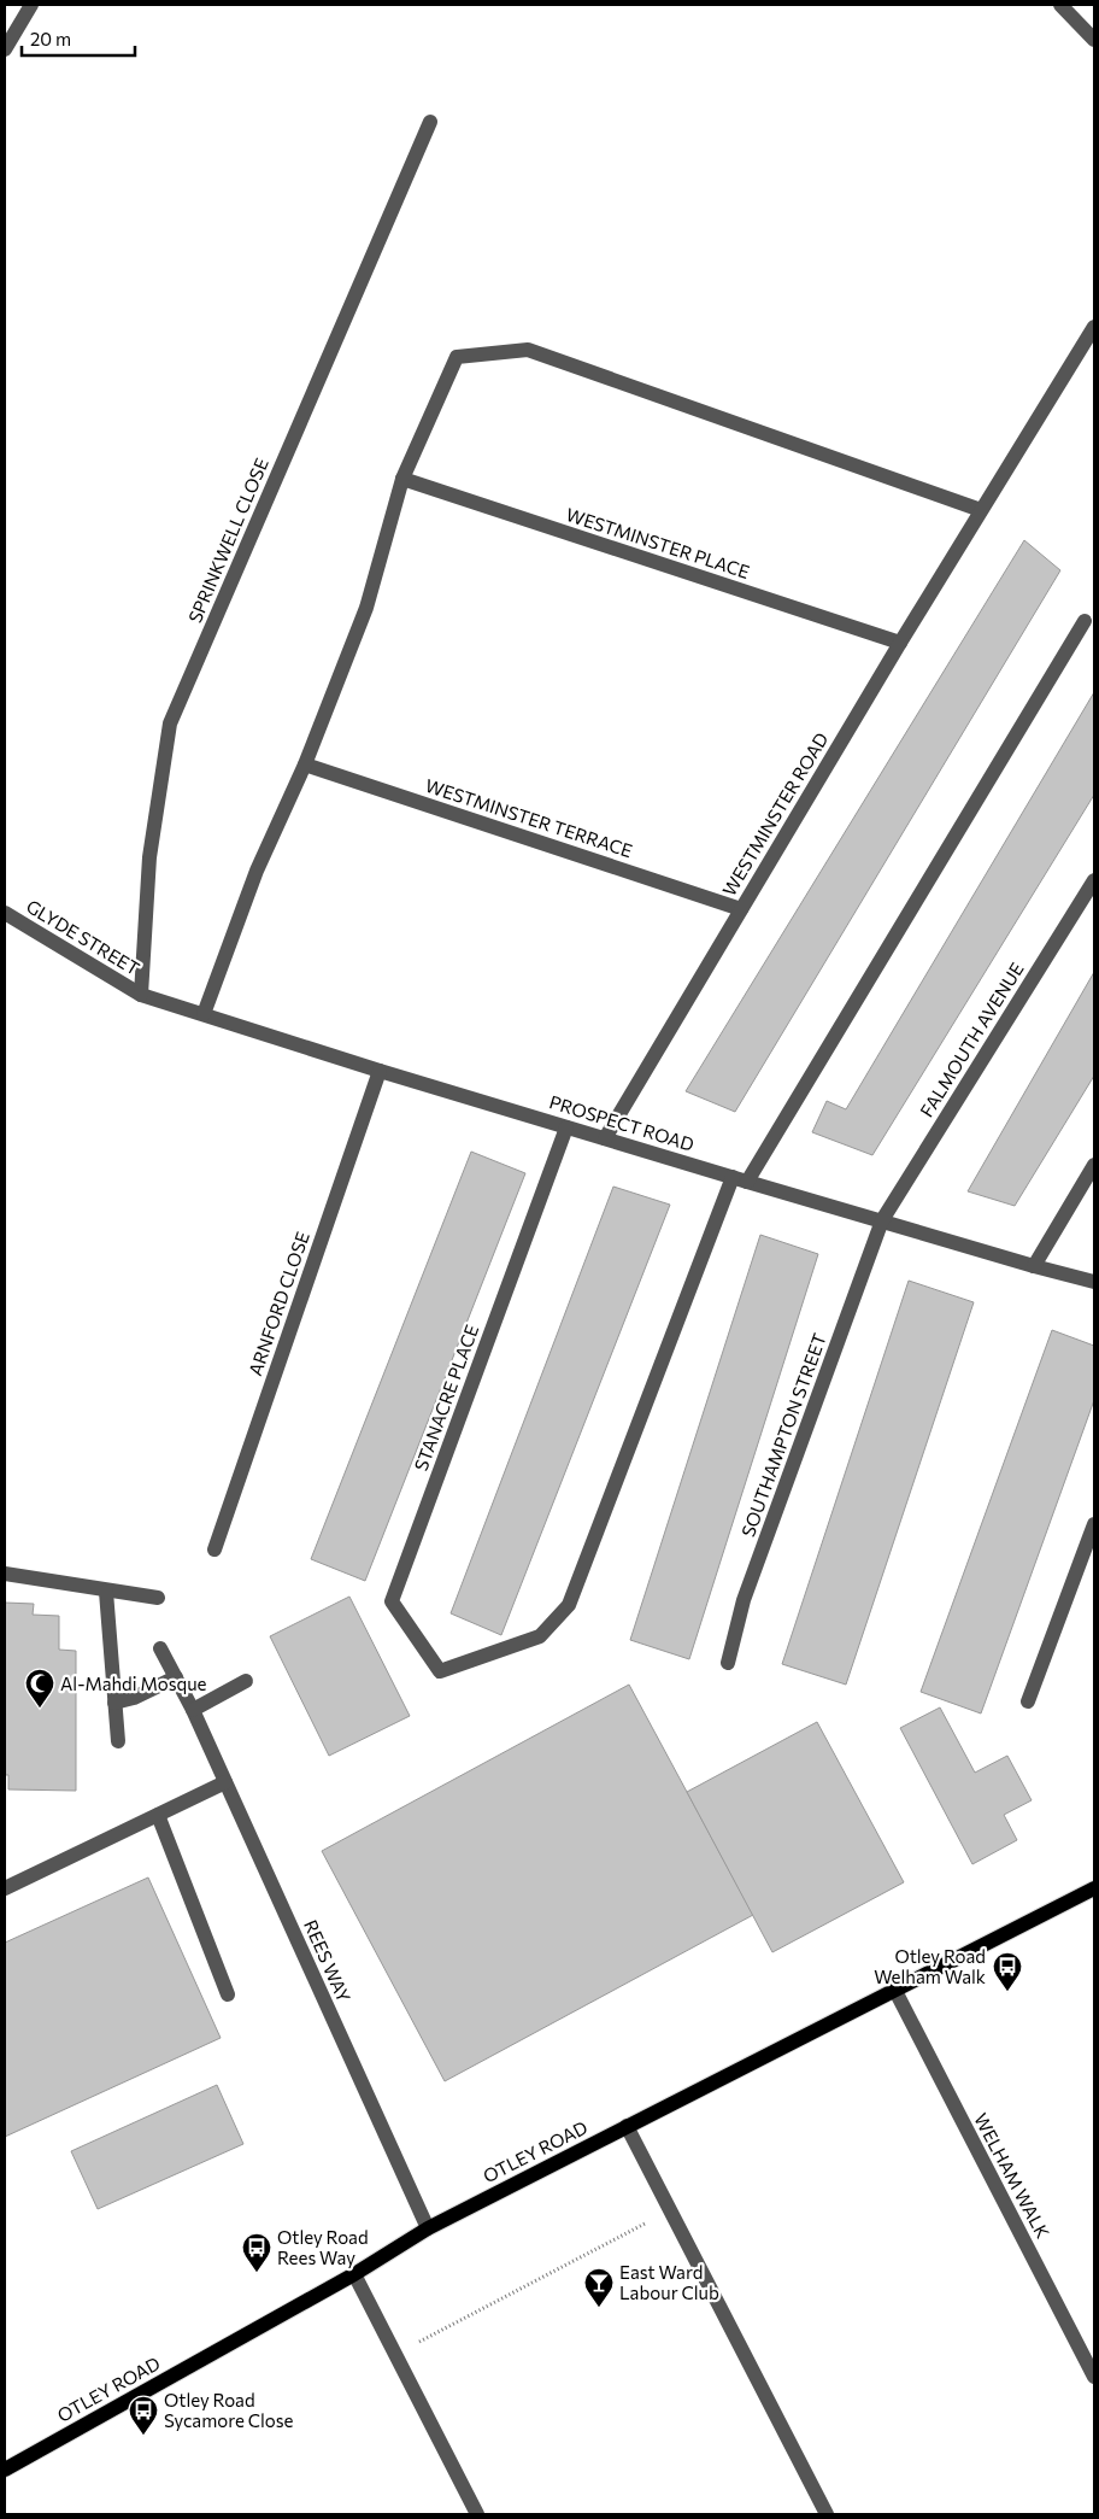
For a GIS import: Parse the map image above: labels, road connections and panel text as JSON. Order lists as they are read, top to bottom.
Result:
{
  "streets": {
    "main road": ["OTLEY ROAD"],
    "street": [
      "SPRINKWELL CLOSE",
      "WESTMINSTER PLACE",
      "WESTMINSTER ROAD",
      "WESTMINSTER TERRACE",
      "GLYDE STREET",
      "FALMOUTH AVENUE",
      "PROSPECT ROAD",
      "ARNFORD CLOSE",
      "STANACRE PLACE",
      "SOUTHAMPTON STREET",
      "REES WAY",
      "WELHAM WALK"
    ]
  },
  "crossings": [
    ["SPRINKWELL CLOSE", "GLYDE STREET"],
    ["SPRINKWELL CLOSE", "PROSPECT ROAD"],
    ["WESTMINSTER PLACE", "WESTMINSTER ROAD"],
    ["WESTMINSTER ROAD", "WESTMINSTER TERRACE"],
    ["WESTMINSTER ROAD", "PROSPECT ROAD"],
    ["GLYDE STREET", "PROSPECT ROAD"],
    ["FALMOUTH AVENUE", "PROSPECT ROAD"],
    ["FALMOUTH AVENUE", "SOUTHAMPTON STREET"],
    ["PROSPECT ROAD", "ARNFORD CLOSE"],
    ["PROSPECT ROAD", "STANACRE PLACE"],
    ["PROSPECT ROAD", "SOUTHAMPTON STREET"],
    ["REES WAY", "OTLEY ROAD"],
    ["OTLEY ROAD", "WELHAM WALK"]
  ],
  "places": {
    "mosque": ["Al‐Mahdi Mosque"],
    "bus stop": ["Otley Road Welham Walk", "Otley Road Rees Way", "Otley Road Sycamore Close"],
    "bar": ["East Ward Labour Club"]
  },
  "scale_bar": "20 m"
}
